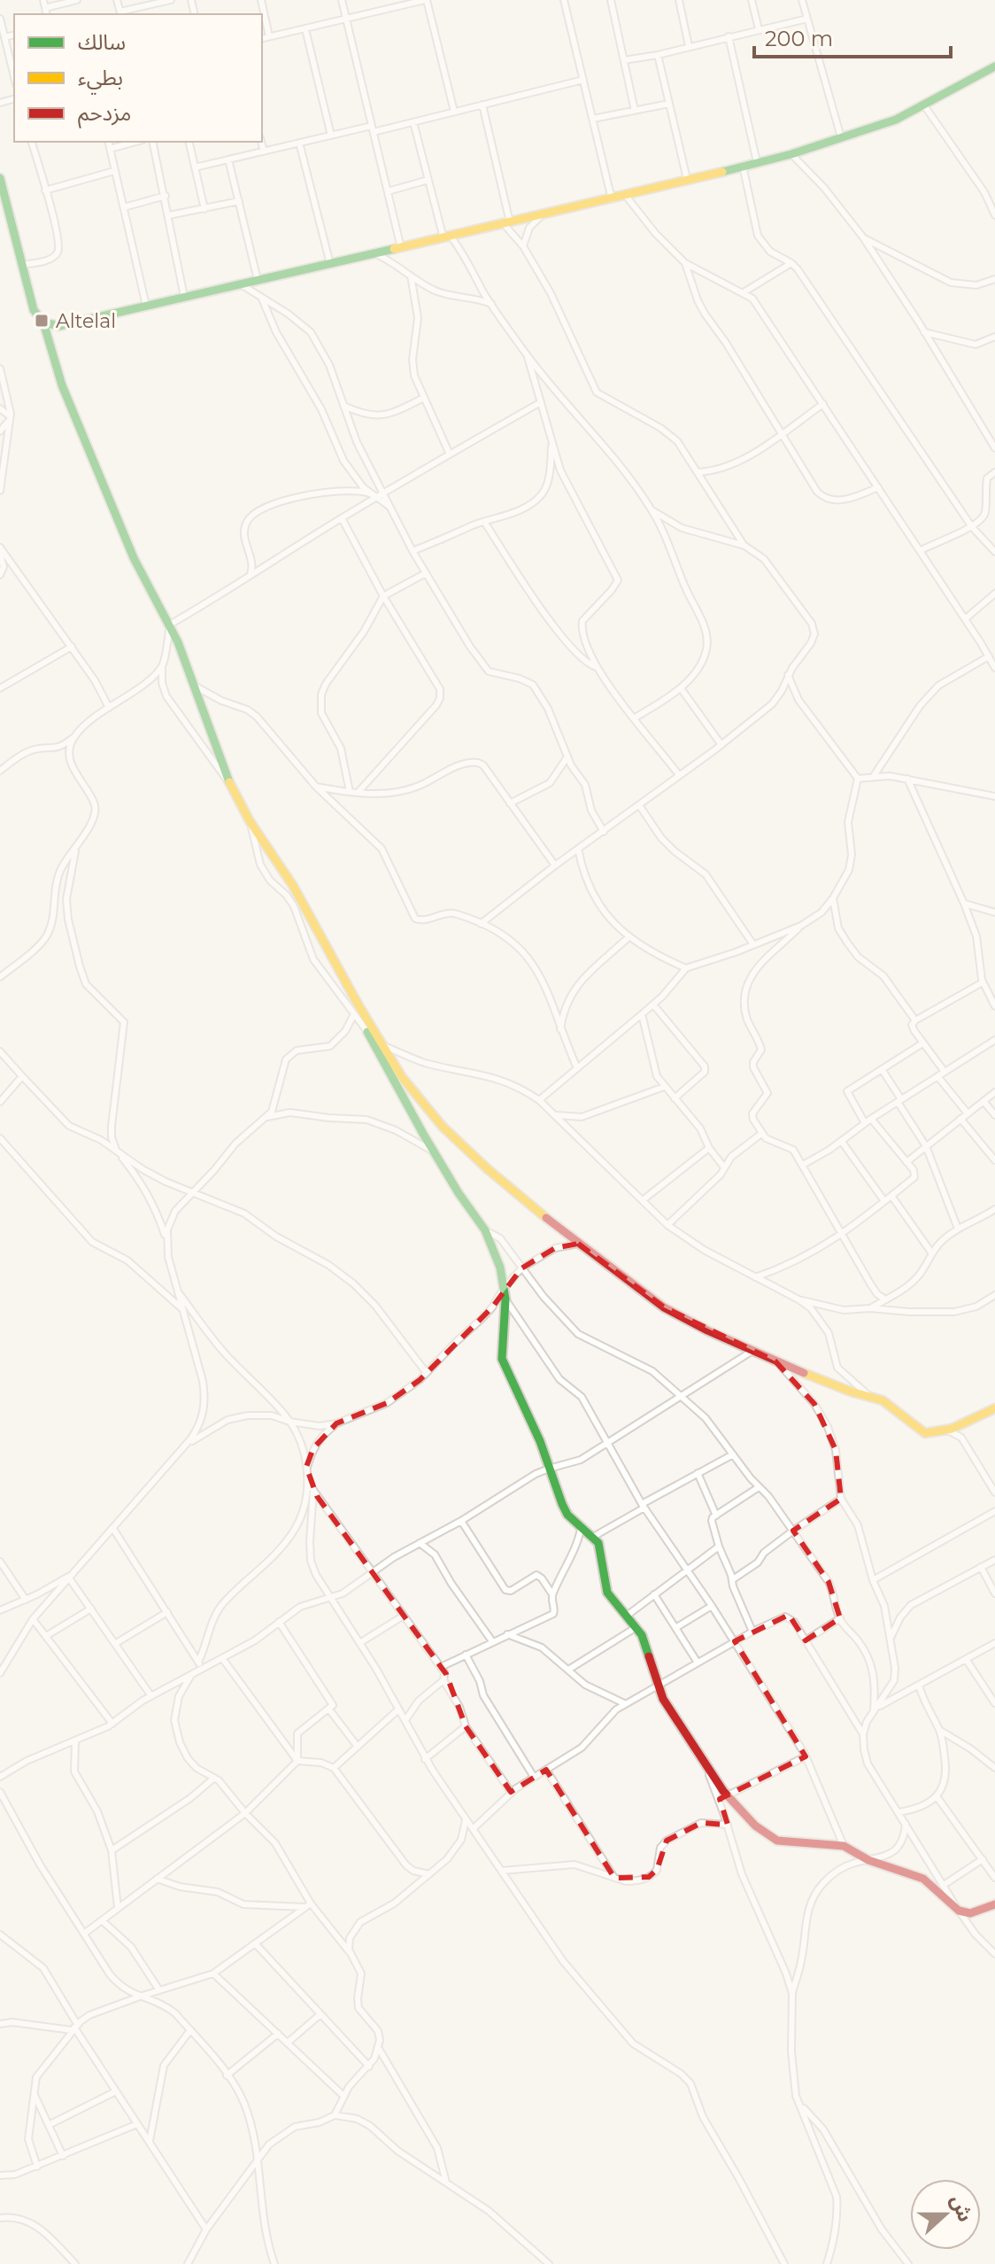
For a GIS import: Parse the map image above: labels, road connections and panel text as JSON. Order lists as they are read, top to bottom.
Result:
{
  "places": {
    "transit": ["Altelal"]
  },
  "legend": ["سالك", "بطيء", "مزدحم"],
  "scale_bar": "200 m",
  "north": "right"
}
